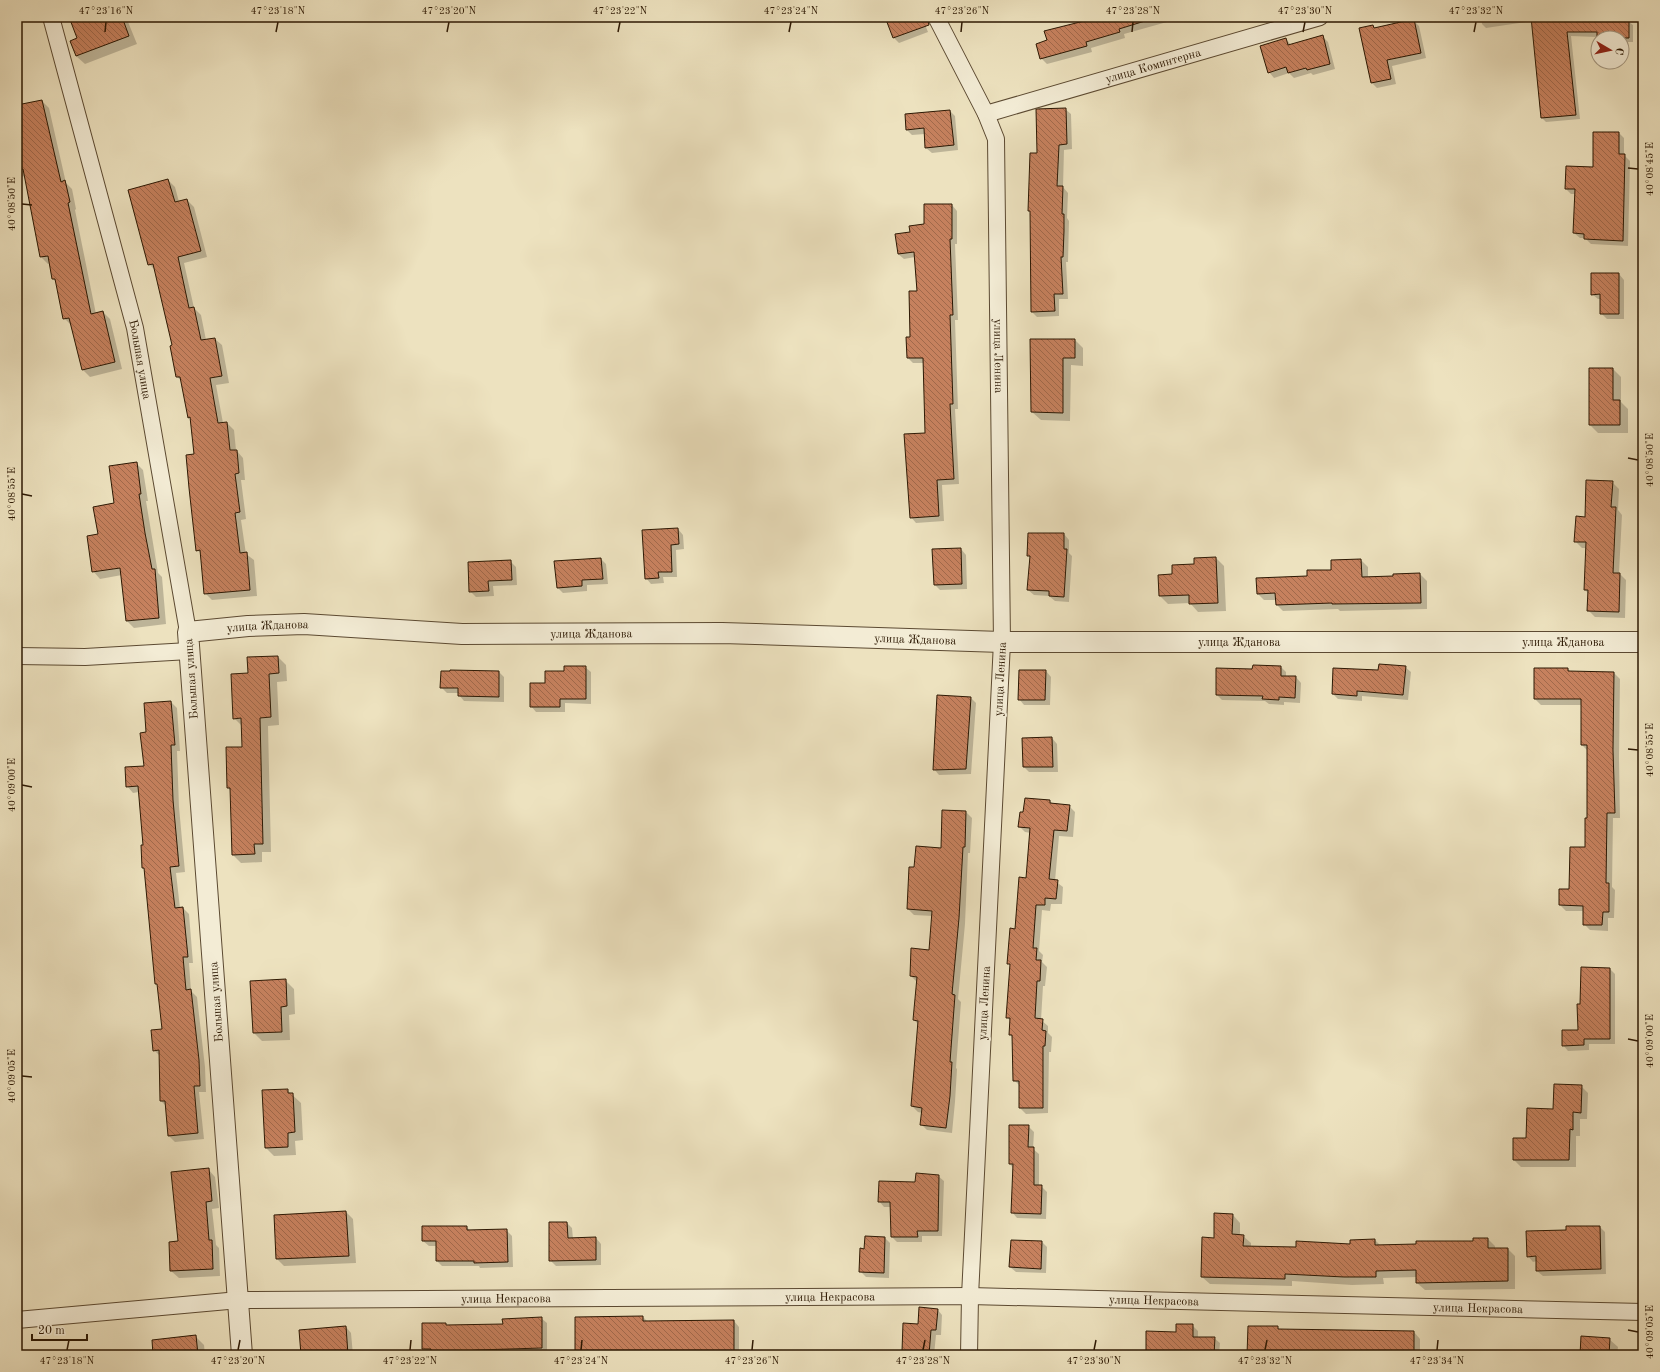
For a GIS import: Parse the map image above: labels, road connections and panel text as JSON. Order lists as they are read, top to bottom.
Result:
{
  "streets": {
    "street": [
      "улица Коминтерна",
      "улица Ленина",
      "Большая улица",
      "улица Жданова",
      "улица Некрасова"
    ]
  },
  "crossings": [
    ["улица Коминтерна", "улица Ленина"],
    ["улица Ленина", "улица Жданова"],
    ["улица Ленина", "улица Некрасова"],
    ["Большая улица", "улица Жданова"],
    ["Большая улица", "улица Некрасова"]
  ],
  "scale_bar": "20 m",
  "north": "right",
  "coordinates": [
    "47°23'16\"N",
    "47°23'18\"N",
    "47°23'20\"N",
    "47°23'22\"N",
    "47°23'24\"N",
    "47°23'26\"N",
    "47°23'28\"N",
    "47°23'30\"N",
    "47°23'32\"N",
    "40°08'45\"E",
    "40°08'50\"E",
    "40°08'55\"E",
    "40°09'00\"E",
    "40°09'05\"E",
    "47°23'34\"N"
  ]
}
